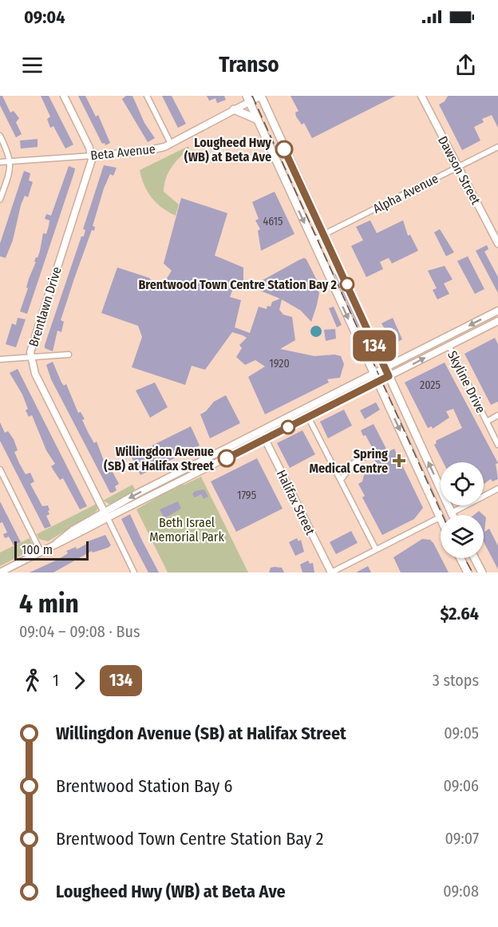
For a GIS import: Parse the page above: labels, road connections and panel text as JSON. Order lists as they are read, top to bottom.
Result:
{
  "streets": {
    "main road": [
      "Beta Avenue",
      "Dawson Street",
      "Brentlawn Drive",
      "Halifax Street"
    ],
    "street": ["Alpha Avenue", "Skyline Drive"]
  },
  "crossings": [
    ["Beta Avenue", "Brentlawn Drive"],
    ["Dawson Street", "Alpha Avenue"]
  ],
  "parks": ["Beth Israel Memorial Park"],
  "places": {
    "other": ["Lougheed Hwy (WB) at Beta Ave", "Brentwood Town Centre Station Bay 2", "Willingdon Avenue (SB) at Halifax Street"],
    "health": ["Spring Medical Centre"]
  },
  "lines": ["bus line 134"],
  "house_numbers": [
    "4615",
    "1920",
    "2025",
    "1795"
  ],
  "scale_bar": "100 m",
  "page": {
    "status": "09:04",
    "header": "Transo",
    "on_map": "134",
    "scale": "100 m",
    "heading": ["4 min", "09:04 – 09:08 · Bus", "$2.64"],
    "legs": ["1", "134", "3 stops"],
    "list": [
      {
        "name": "Willingdon Avenue (SB) at Halifax Street",
        "value": "09:05"
      },
      {
        "name": "Brentwood Station Bay 6",
        "value": "09:06"
      },
      {
        "name": "Brentwood Town Centre Station Bay 2",
        "value": "09:07"
      },
      {
        "name": "Lougheed Hwy (WB) at Beta Ave",
        "value": "09:08"
      }
    ]
  }
}
